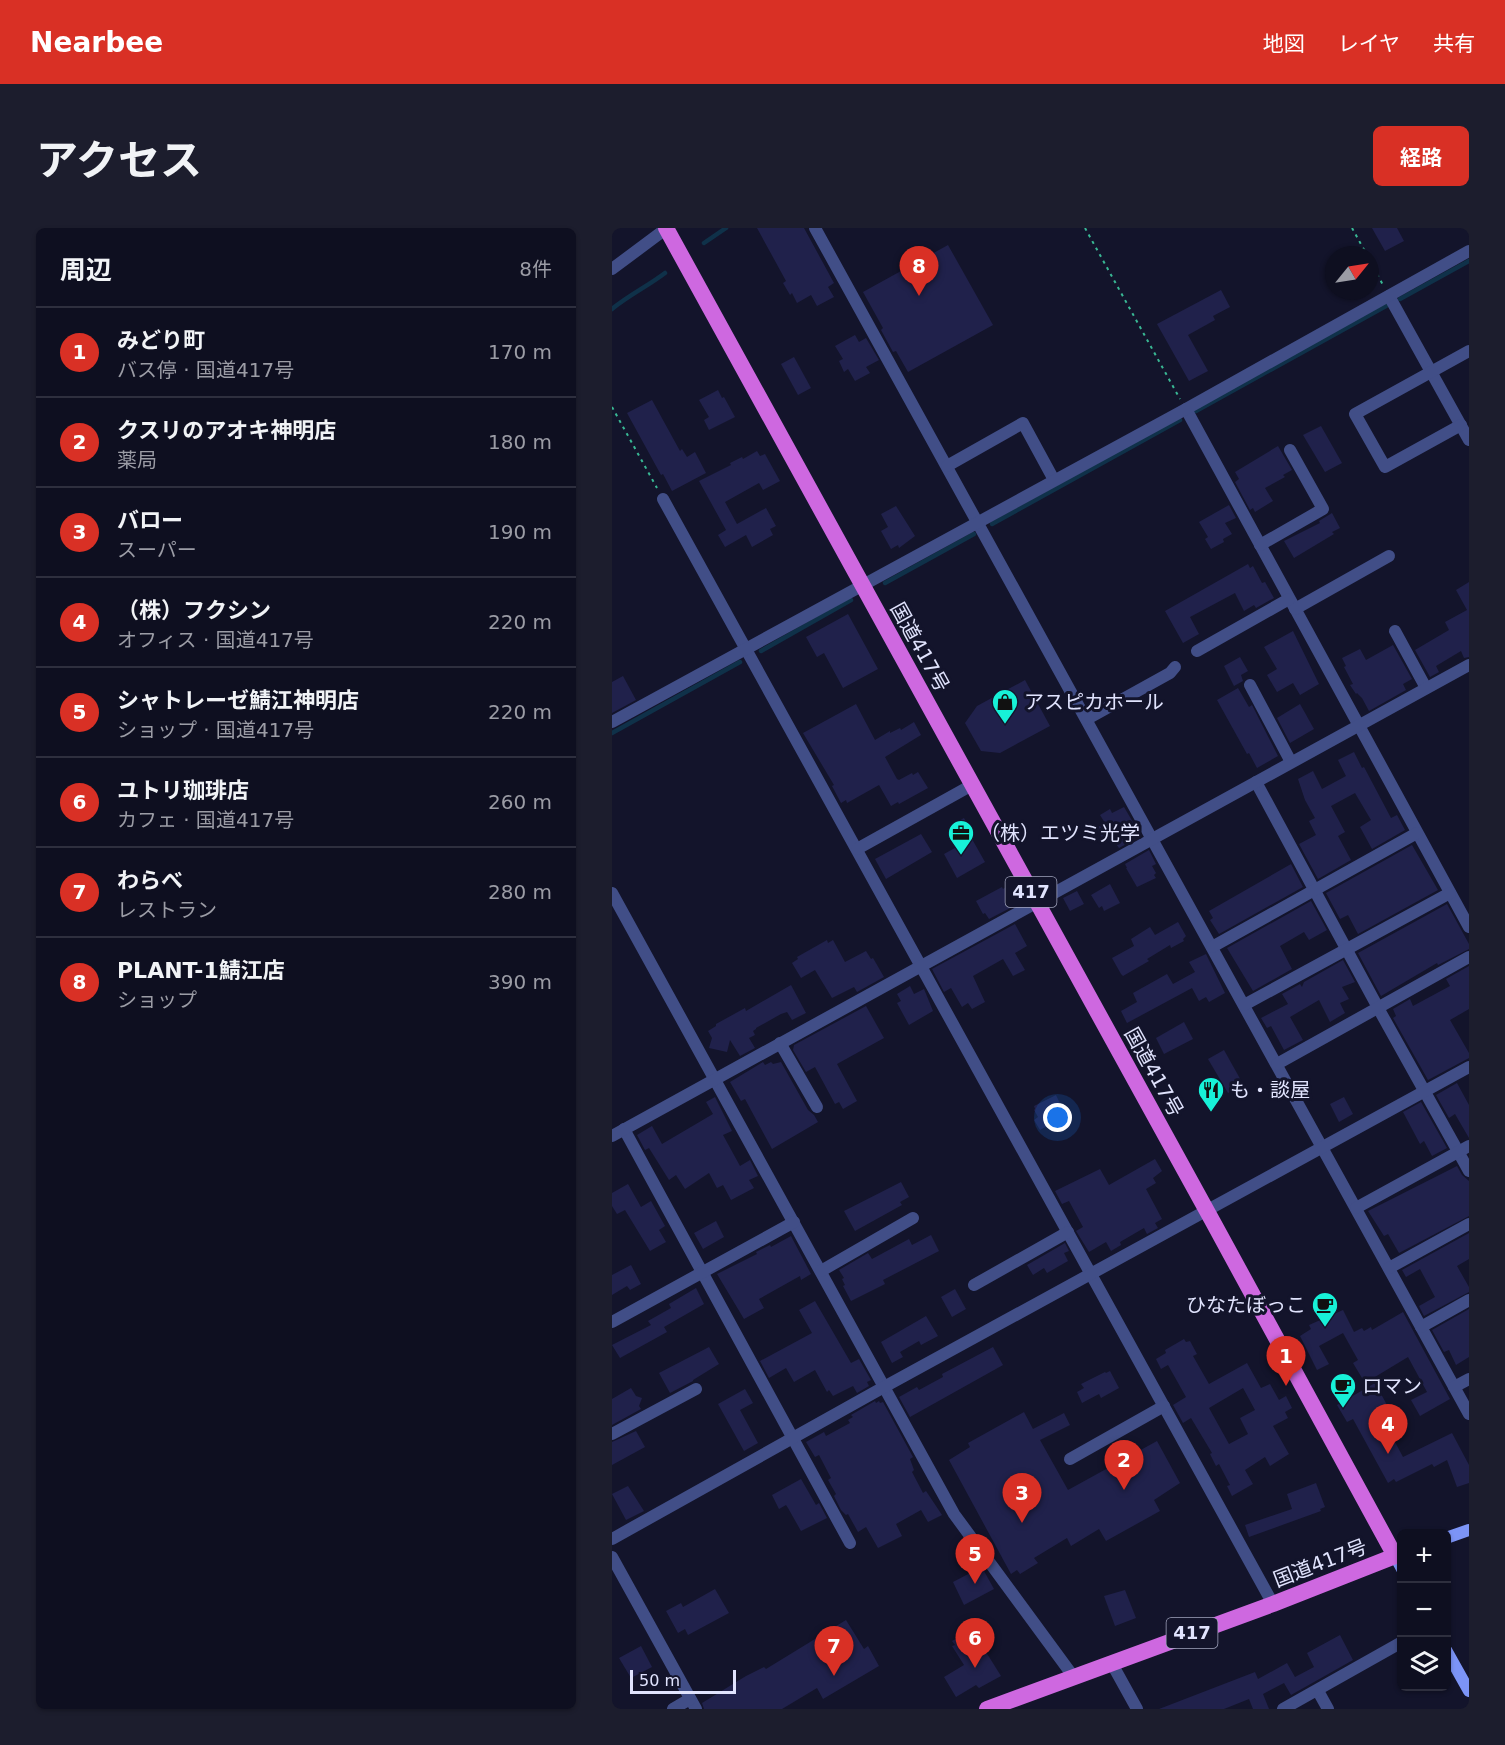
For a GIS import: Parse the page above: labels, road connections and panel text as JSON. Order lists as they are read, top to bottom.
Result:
{
  "streets": {
    "highway": ["国道417号", "417"]
  },
  "places": {
    "shop": ["アスピカホール"],
    "office": ["（株）エツミ光学"],
    "restaurant": ["も・談屋"],
    "cafe": ["ひなたぼっこ", "ロマン"]
  },
  "scale_bar": "50 m",
  "north": "top right",
  "page": {
    "header": "Nearbee",
    "nav": ["地図", "レイヤ", "共有"],
    "title": "アクセス",
    "buttons": "経路",
    "heading": ["周辺", "8件"],
    "pins": [
      "8",
      "1",
      "4",
      "2",
      "3",
      "5",
      "6",
      "7"
    ],
    "list": [
      {
        "mark": "1",
        "name": "みどり町",
        "note": "バス停 · 国道417号",
        "value": "170 m"
      },
      {
        "mark": "2",
        "name": "クスリのアオキ神明店",
        "note": "薬局",
        "value": "180 m"
      },
      {
        "mark": "3",
        "name": "バロー",
        "note": "スーパー",
        "value": "190 m"
      },
      {
        "mark": "4",
        "name": "（株）フクシン",
        "note": "オフィス · 国道417号",
        "value": "220 m"
      },
      {
        "mark": "5",
        "name": "シャトレーゼ鯖江神明店",
        "note": "ショップ · 国道417号",
        "value": "220 m"
      },
      {
        "mark": "6",
        "name": "ユトリ珈琲店",
        "note": "カフェ · 国道417号",
        "value": "260 m"
      },
      {
        "mark": "7",
        "name": "わらべ",
        "note": "レストラン",
        "value": "280 m"
      },
      {
        "mark": "8",
        "name": "PLANT-1鯖江店",
        "note": "ショップ",
        "value": "390 m"
      }
    ],
    "map_buttons": ["+", "−"],
    "scale": "50 m"
  }
}
